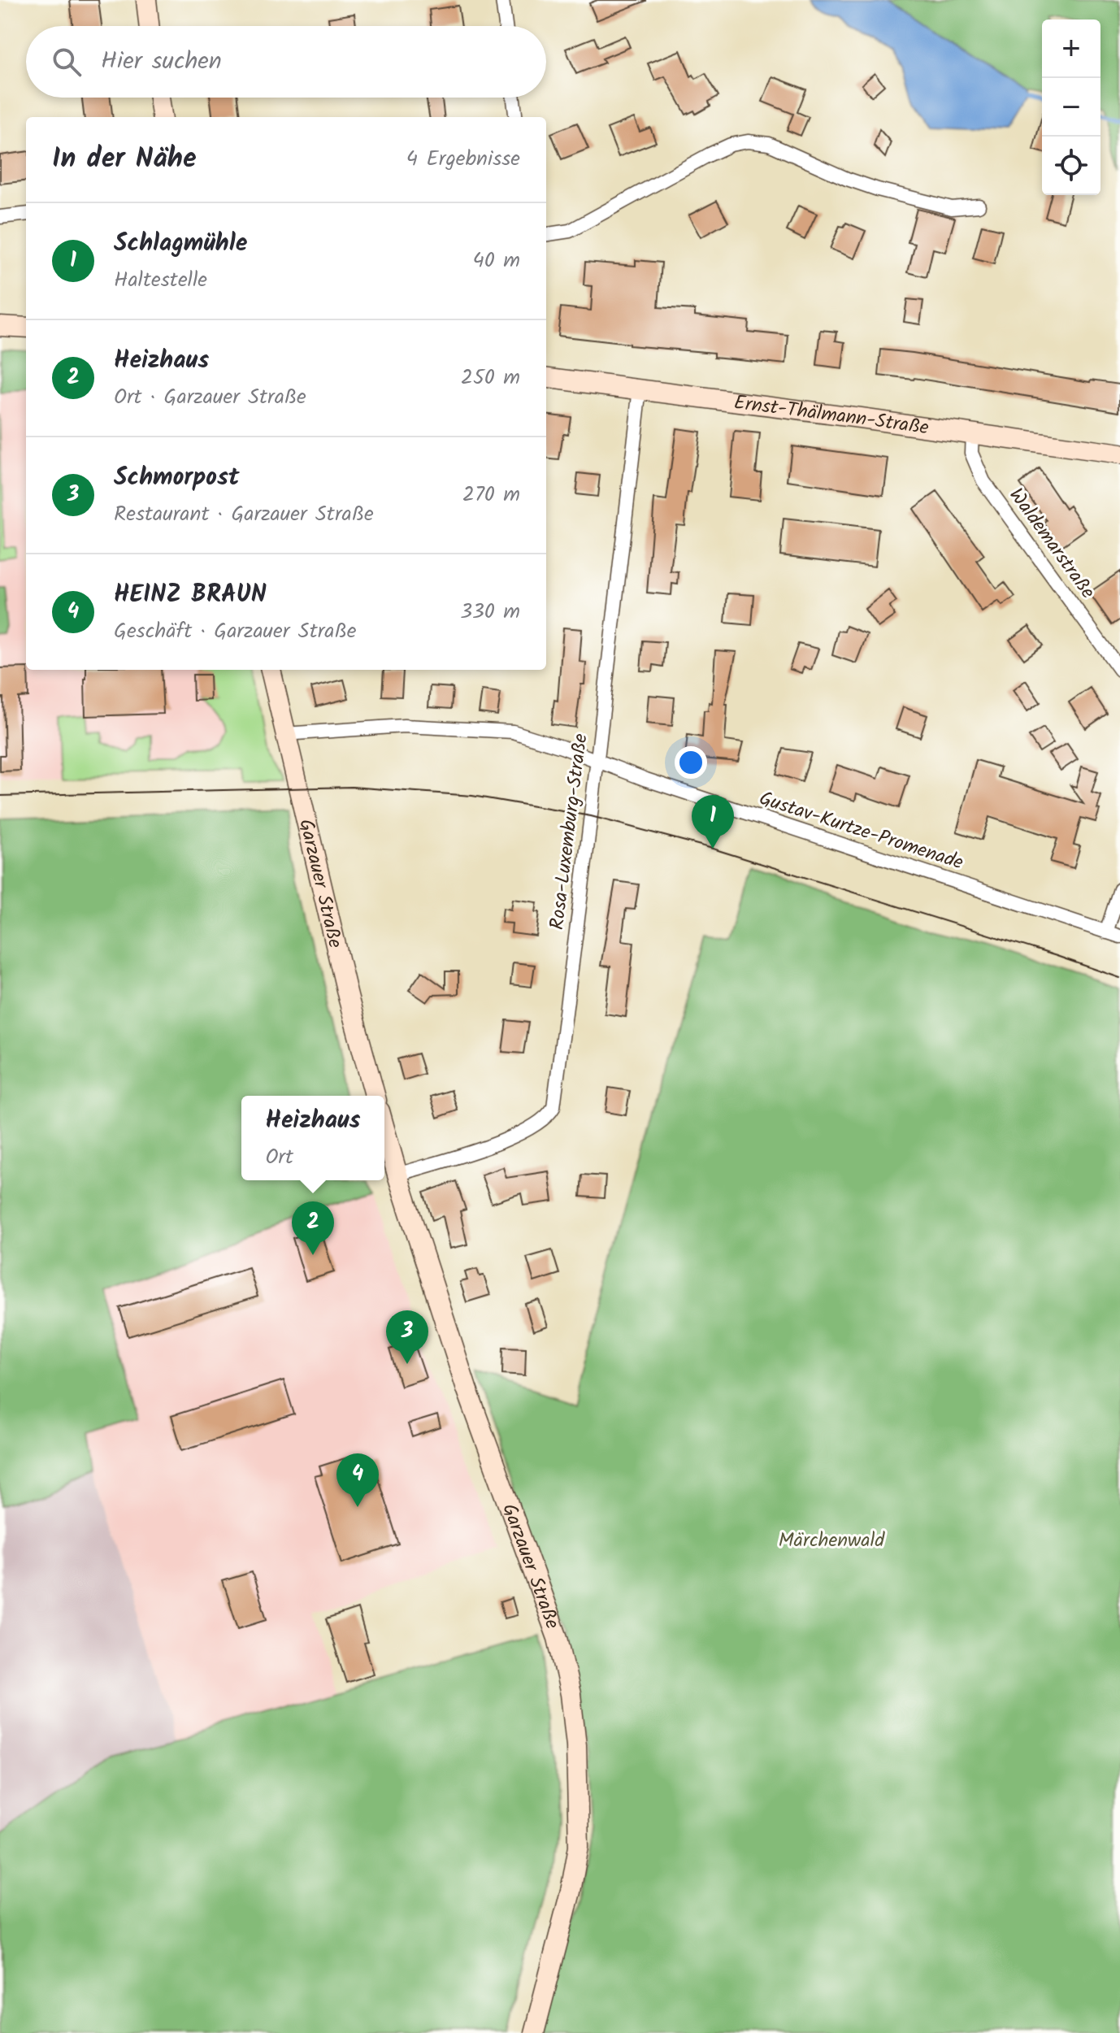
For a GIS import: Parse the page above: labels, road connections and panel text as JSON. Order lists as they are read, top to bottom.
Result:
{
  "streets": {
    "street": [
      "Ernst-Thälmann-Straße",
      "Waldemarstraße",
      "Gustav-Kurtze-Promenade",
      "Rosa-Luxemburg-Straße",
      "Garzauer Straße"
    ]
  },
  "crossings": [
    ["Ernst-Thälmann-Straße", "Waldemarstraße"],
    ["Ernst-Thälmann-Straße", "Rosa-Luxemburg-Straße"],
    ["Gustav-Kurtze-Promenade", "Rosa-Luxemburg-Straße"],
    ["Gustav-Kurtze-Promenade", "Garzauer Straße"],
    ["Rosa-Luxemburg-Straße", "Garzauer Straße"]
  ],
  "parks": ["Märchenwald"],
  "page": {
    "map_buttons": ["+", "−"],
    "search": "Hier suchen",
    "heading": ["In der Nähe", "4 Ergebnisse"],
    "list": [
      {
        "mark": "1",
        "name": "Schlagmühle",
        "note": "Haltestelle",
        "value": "40 m"
      },
      {
        "mark": "2",
        "name": "Heizhaus",
        "note": "Ort · Garzauer Straße",
        "value": "250 m"
      },
      {
        "mark": "3",
        "name": "Schmorpost",
        "note": "Restaurant · Garzauer Straße",
        "value": "270 m"
      },
      {
        "mark": "4",
        "name": "HEINZ BRAUN",
        "note": "Geschäft · Garzauer Straße",
        "value": "330 m"
      }
    ],
    "pins": [
      "1",
      "2",
      "3",
      "4"
    ],
    "popup": ["Heizhaus", "Ort"]
  }
}
